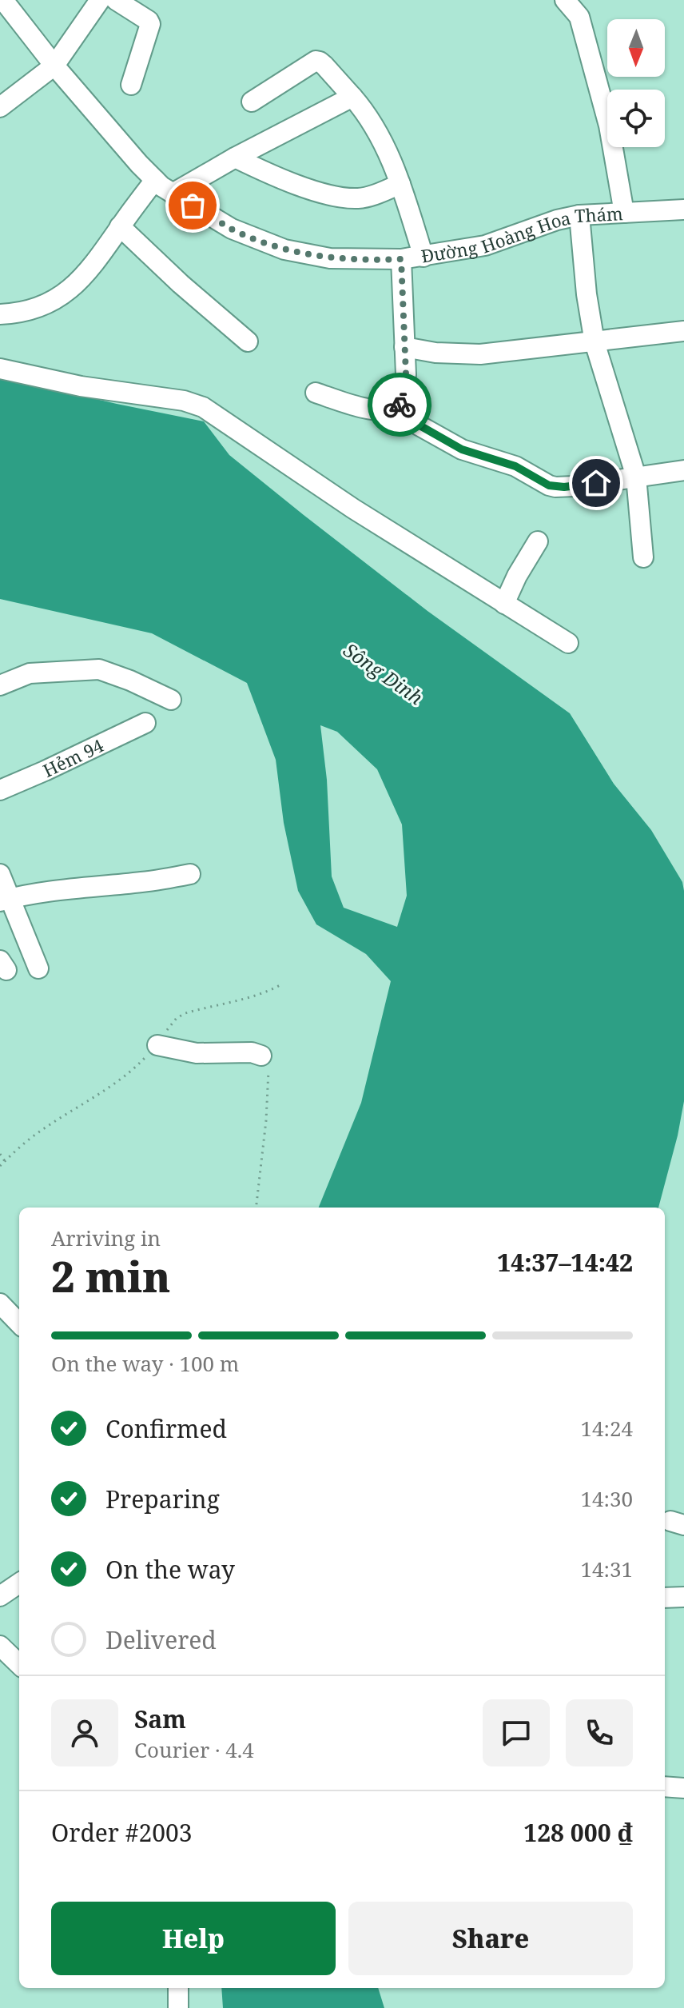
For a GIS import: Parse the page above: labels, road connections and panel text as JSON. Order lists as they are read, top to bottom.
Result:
{
  "streets": {
    "street": ["Đường Hoàng Hoa Thám", "Hẻm 94"]
  },
  "water": ["Sông Dinh"],
  "north": "bottom",
  "page": {
    "heading": ["2 min", "Arriving in", "14:37–14:42"],
    "panel": [
      "Sam",
      "Courier · 4.4",
      "Order #2003",
      "128 000 ₫"
    ],
    "bar": "On the way · 100 m",
    "list": [
      ["Confirmed", "14:24"],
      ["Preparing", "14:30"],
      ["On the way", "14:31"],
      "Delivered"
    ],
    "buttons": ["Help", "Share"]
  }
}
